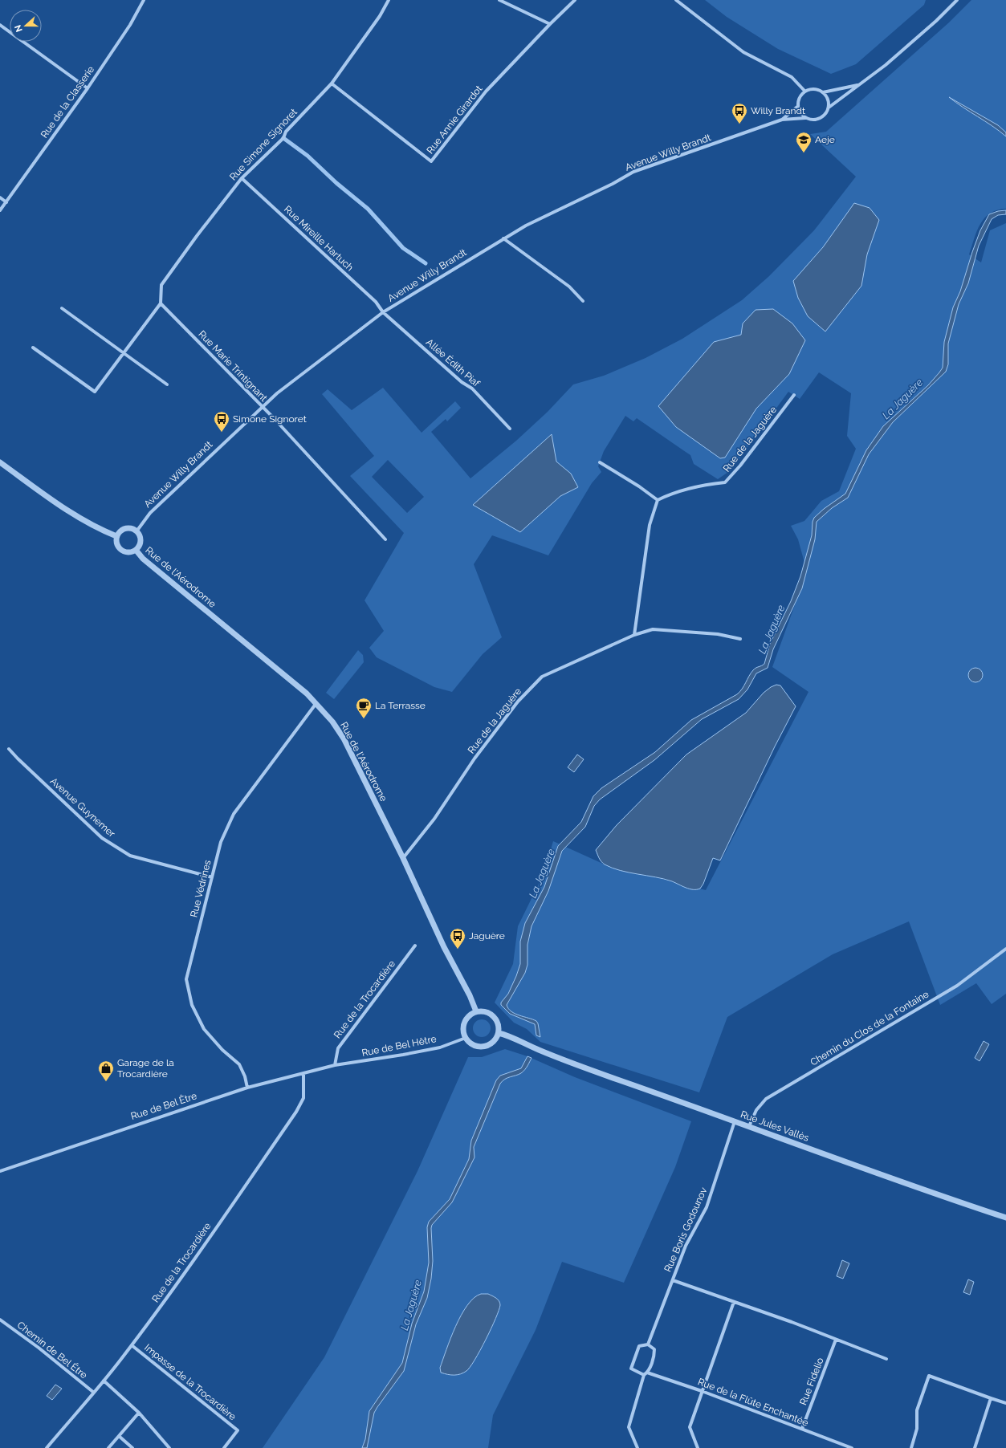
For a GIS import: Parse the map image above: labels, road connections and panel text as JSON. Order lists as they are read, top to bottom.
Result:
{
  "streets": {
    "street": [
      "Rue de la Classerie",
      "Rue Annie Girardot",
      "Rue Simone Signoret",
      "Avenue Willy Brandt",
      "Rue Mireille Hartuch",
      "Allée Édith Piaf",
      "Rue Marie Trintignant",
      "Rue de la Jaguère",
      "Rue de l'Aérodrome",
      "Avenue Guynemer",
      "Rue Védrines",
      "Rue de la Trocardière",
      "Chemin du Clos de la Fontaine",
      "Rue de Bel Hêtre",
      "Rue de Bel Être",
      "Rue Jules Vallès",
      "Rue Boris Godounov",
      "Chemin de Bel Être",
      "Rue Fidelio",
      "Impasse de la Trocardière",
      "Rue de la Flûte Enchantée"
    ]
  },
  "crossings": [
    ["Rue Annie Girardot", "Rue Simone Signoret"],
    ["Rue Simone Signoret", "Rue Mireille Hartuch"],
    ["Rue Simone Signoret", "Rue Marie Trintignant"],
    ["Avenue Willy Brandt", "Rue Mireille Hartuch"],
    ["Avenue Willy Brandt", "Allée Édith Piaf"],
    ["Avenue Willy Brandt", "Rue Marie Trintignant"],
    ["Avenue Willy Brandt", "Rue de l'Aérodrome"],
    ["Rue Mireille Hartuch", "Allée Édith Piaf"],
    ["Rue de la Jaguère", "Rue de l'Aérodrome"],
    ["Rue de l'Aérodrome", "Rue Védrines"],
    ["Rue de l'Aérodrome", "Rue de Bel Hêtre"],
    ["Rue de l'Aérodrome", "Rue Jules Vallès"],
    ["Avenue Guynemer", "Rue Védrines"],
    ["Rue Védrines", "Rue de Bel Être"],
    ["Rue de la Trocardière", "Rue de Bel Hêtre"],
    ["Rue de la Trocardière", "Rue de Bel Être"],
    ["Rue de la Trocardière", "Chemin de Bel Être"],
    ["Rue de la Trocardière", "Impasse de la Trocardière"],
    ["Chemin du Clos de la Fontaine", "Rue Jules Vallès"],
    ["Rue de Bel Hêtre", "Rue de Bel Être"],
    ["Rue de Bel Hêtre", "Rue Jules Vallès"],
    ["Rue Jules Vallès", "Rue Boris Godounov"],
    ["Rue Fidelio", "Rue de la Flûte Enchantée"]
  ],
  "water": ["La Jaguère"],
  "places": {
    "bus stop": ["Willy Brandt", "Simone Signoret", "Jaguère"],
    "school or university": ["Aeje"],
    "cafe": ["La Terrasse"],
    "shop": ["Garage de la Trocardière"]
  },
  "north": "left"
}
